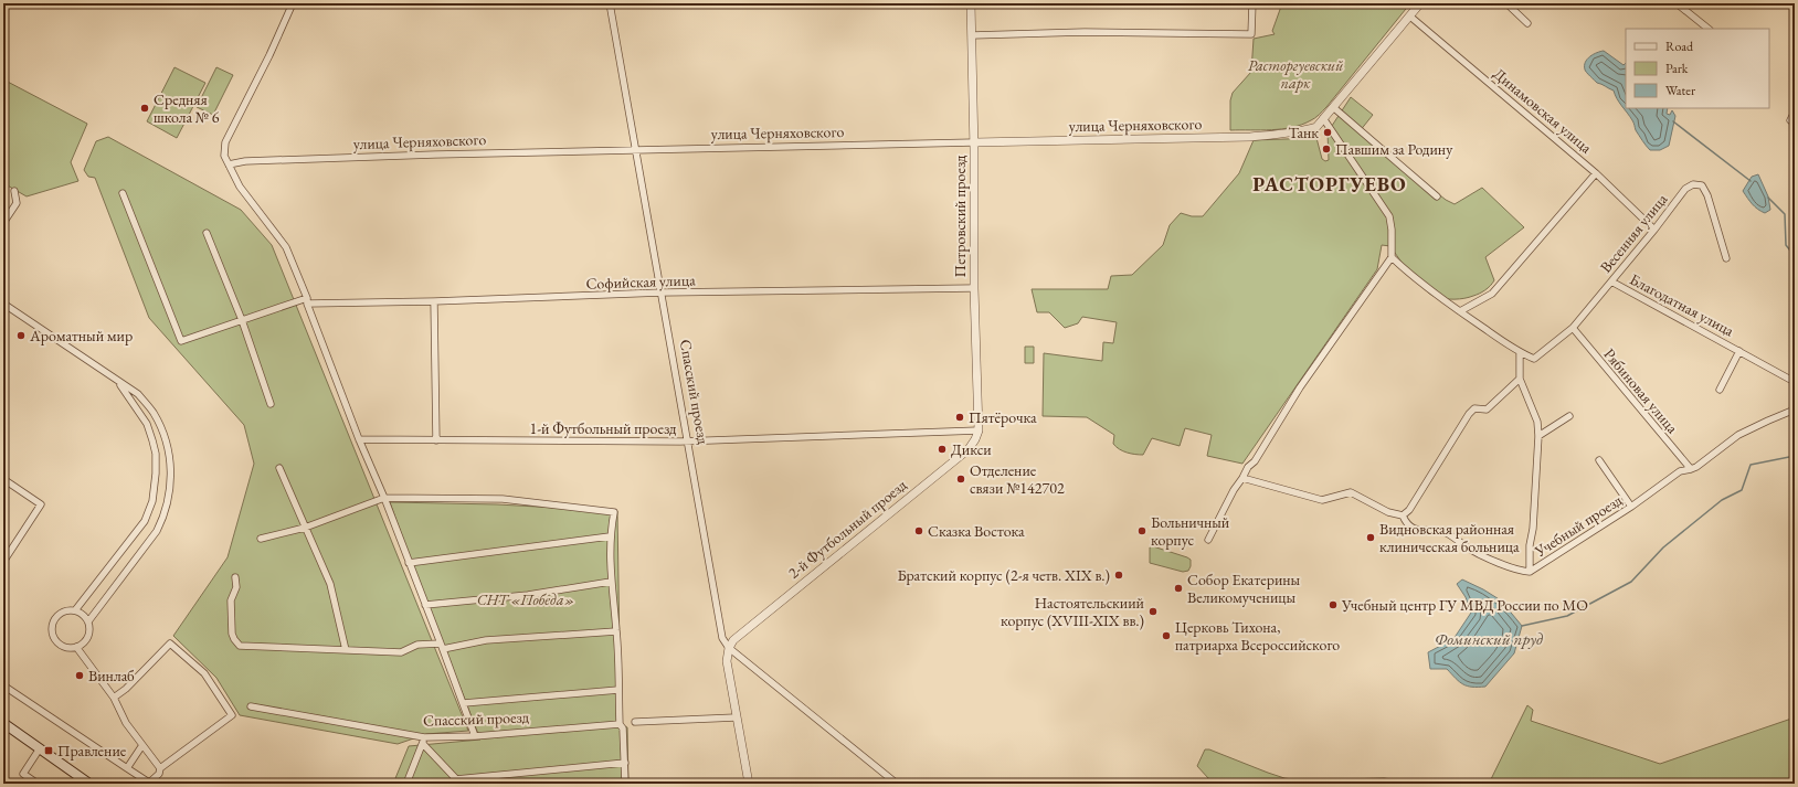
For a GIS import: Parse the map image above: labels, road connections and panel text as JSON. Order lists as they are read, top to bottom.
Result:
{
  "streets": {
    "street": [
      "Динамовская улица",
      "улица Черняховского",
      "Петровский проезд",
      "Весенняя улица",
      "Софийская улица",
      "Благодатная улица",
      "Рябиновая улица",
      "Спасский проезд",
      "1-й Футбольный проезд",
      "Учебный проезд",
      "2-й Футбольный проезд"
    ]
  },
  "crossings": [
    ["Динамовская улица", "улица Черняховского"],
    ["Динамовская улица", "Весенняя улица"],
    ["улица Черняховского", "Петровский проезд"],
    ["улица Черняховского", "Спасский проезд"],
    ["Петровский проезд", "Софийская улица"],
    ["Петровский проезд", "1-й Футбольный проезд"],
    ["Петровский проезд", "2-й Футбольный проезд"],
    ["Весенняя улица", "Благодатная улица"],
    ["Весенняя улица", "Рябиновая улица"],
    ["Софийская улица", "Спасский проезд"],
    ["Рябиновая улица", "Учебный проезд"],
    ["Спасский проезд", "1-й Футбольный проезд"],
    ["Спасский проезд", "2-й Футбольный проезд"],
    ["1-й Футбольный проезд", "2-й Футбольный проезд"]
  ],
  "districts": ["РАСТОРГУЕВО"],
  "water": ["Фоминский пруд"],
  "parks": ["Расторгуевский парк", "СНТ «Победа»"],
  "places": {
    "other": [
      "Средняя школа № 6",
      "Танк",
      "Павшим за Родину",
      "Ароматный мир",
      "Пятёрочка",
      "Дикси",
      "Отделение связи №142702",
      "Сказка Востока",
      "Больничный корпус",
      "Видновская районная клиническая больница",
      "Братский корпус (2-я четв. XIX в.)",
      "Собор Екатерины Великомученицы",
      "Учебный центр ГУ МВД России по МО",
      "Настоятельскиий корпус (XVIII-XIX вв.)",
      "Церковь Тихона, патриарха Всероссийского",
      "Винлаб"
    ],
    "transit": ["Правление"]
  },
  "legend": ["Road", "Park", "Water"]
}
